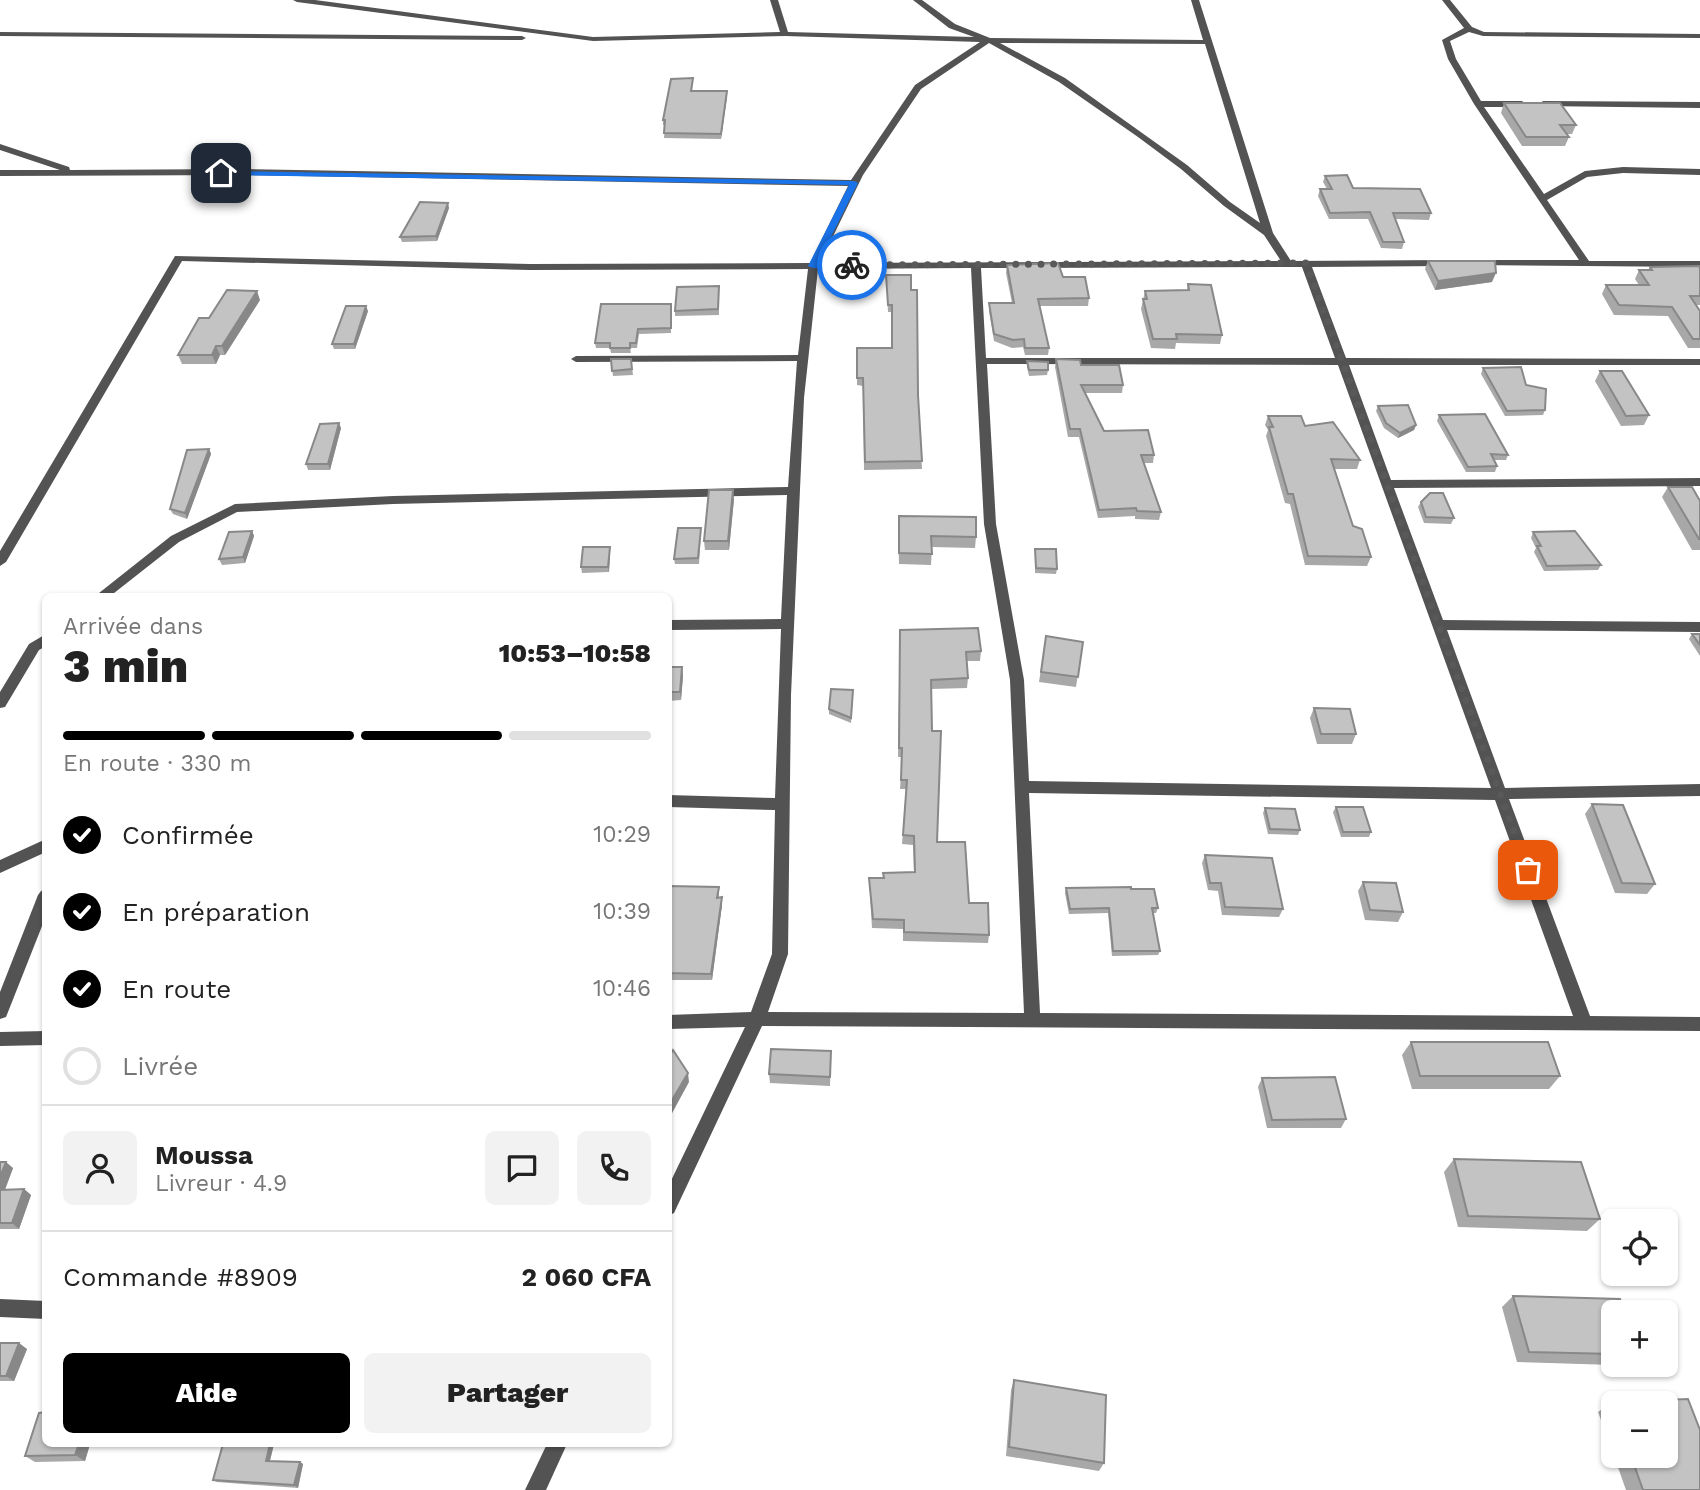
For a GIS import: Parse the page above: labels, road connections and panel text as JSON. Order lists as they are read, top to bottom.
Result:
{
  "page": {
    "heading": ["3 min", "Arrivée dans", "10:53–10:58"],
    "panel": [
      "Moussa",
      "Livreur · 4.9",
      "Commande #8909",
      "2 060 CFA"
    ],
    "bar": "En route · 330 m",
    "list": [
      ["Confirmée", "10:29"],
      ["En préparation", "10:39"],
      ["En route", "10:46"],
      "Livrée"
    ],
    "map_buttons": ["+", "−"],
    "buttons": ["Aide", "Partager"]
  }
}
